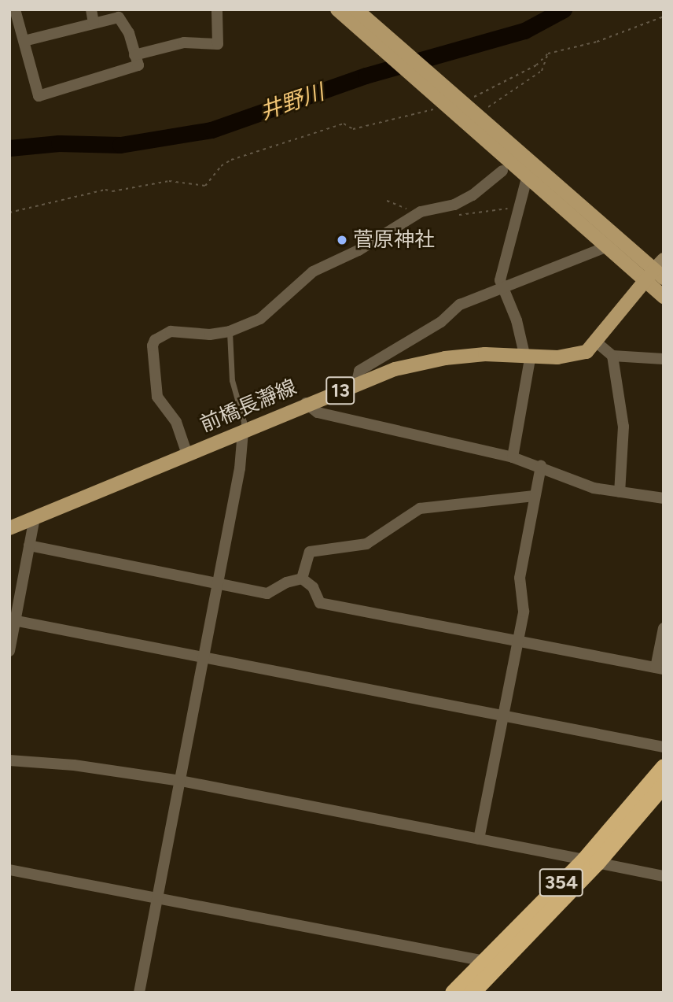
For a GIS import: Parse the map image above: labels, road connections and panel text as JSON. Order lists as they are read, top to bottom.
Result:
{
  "streets": {
    "highway": ["354"],
    "main road": ["13", "前橋長瀞線"]
  },
  "water": ["井野川"],
  "places": ["菅原神社"]
}
